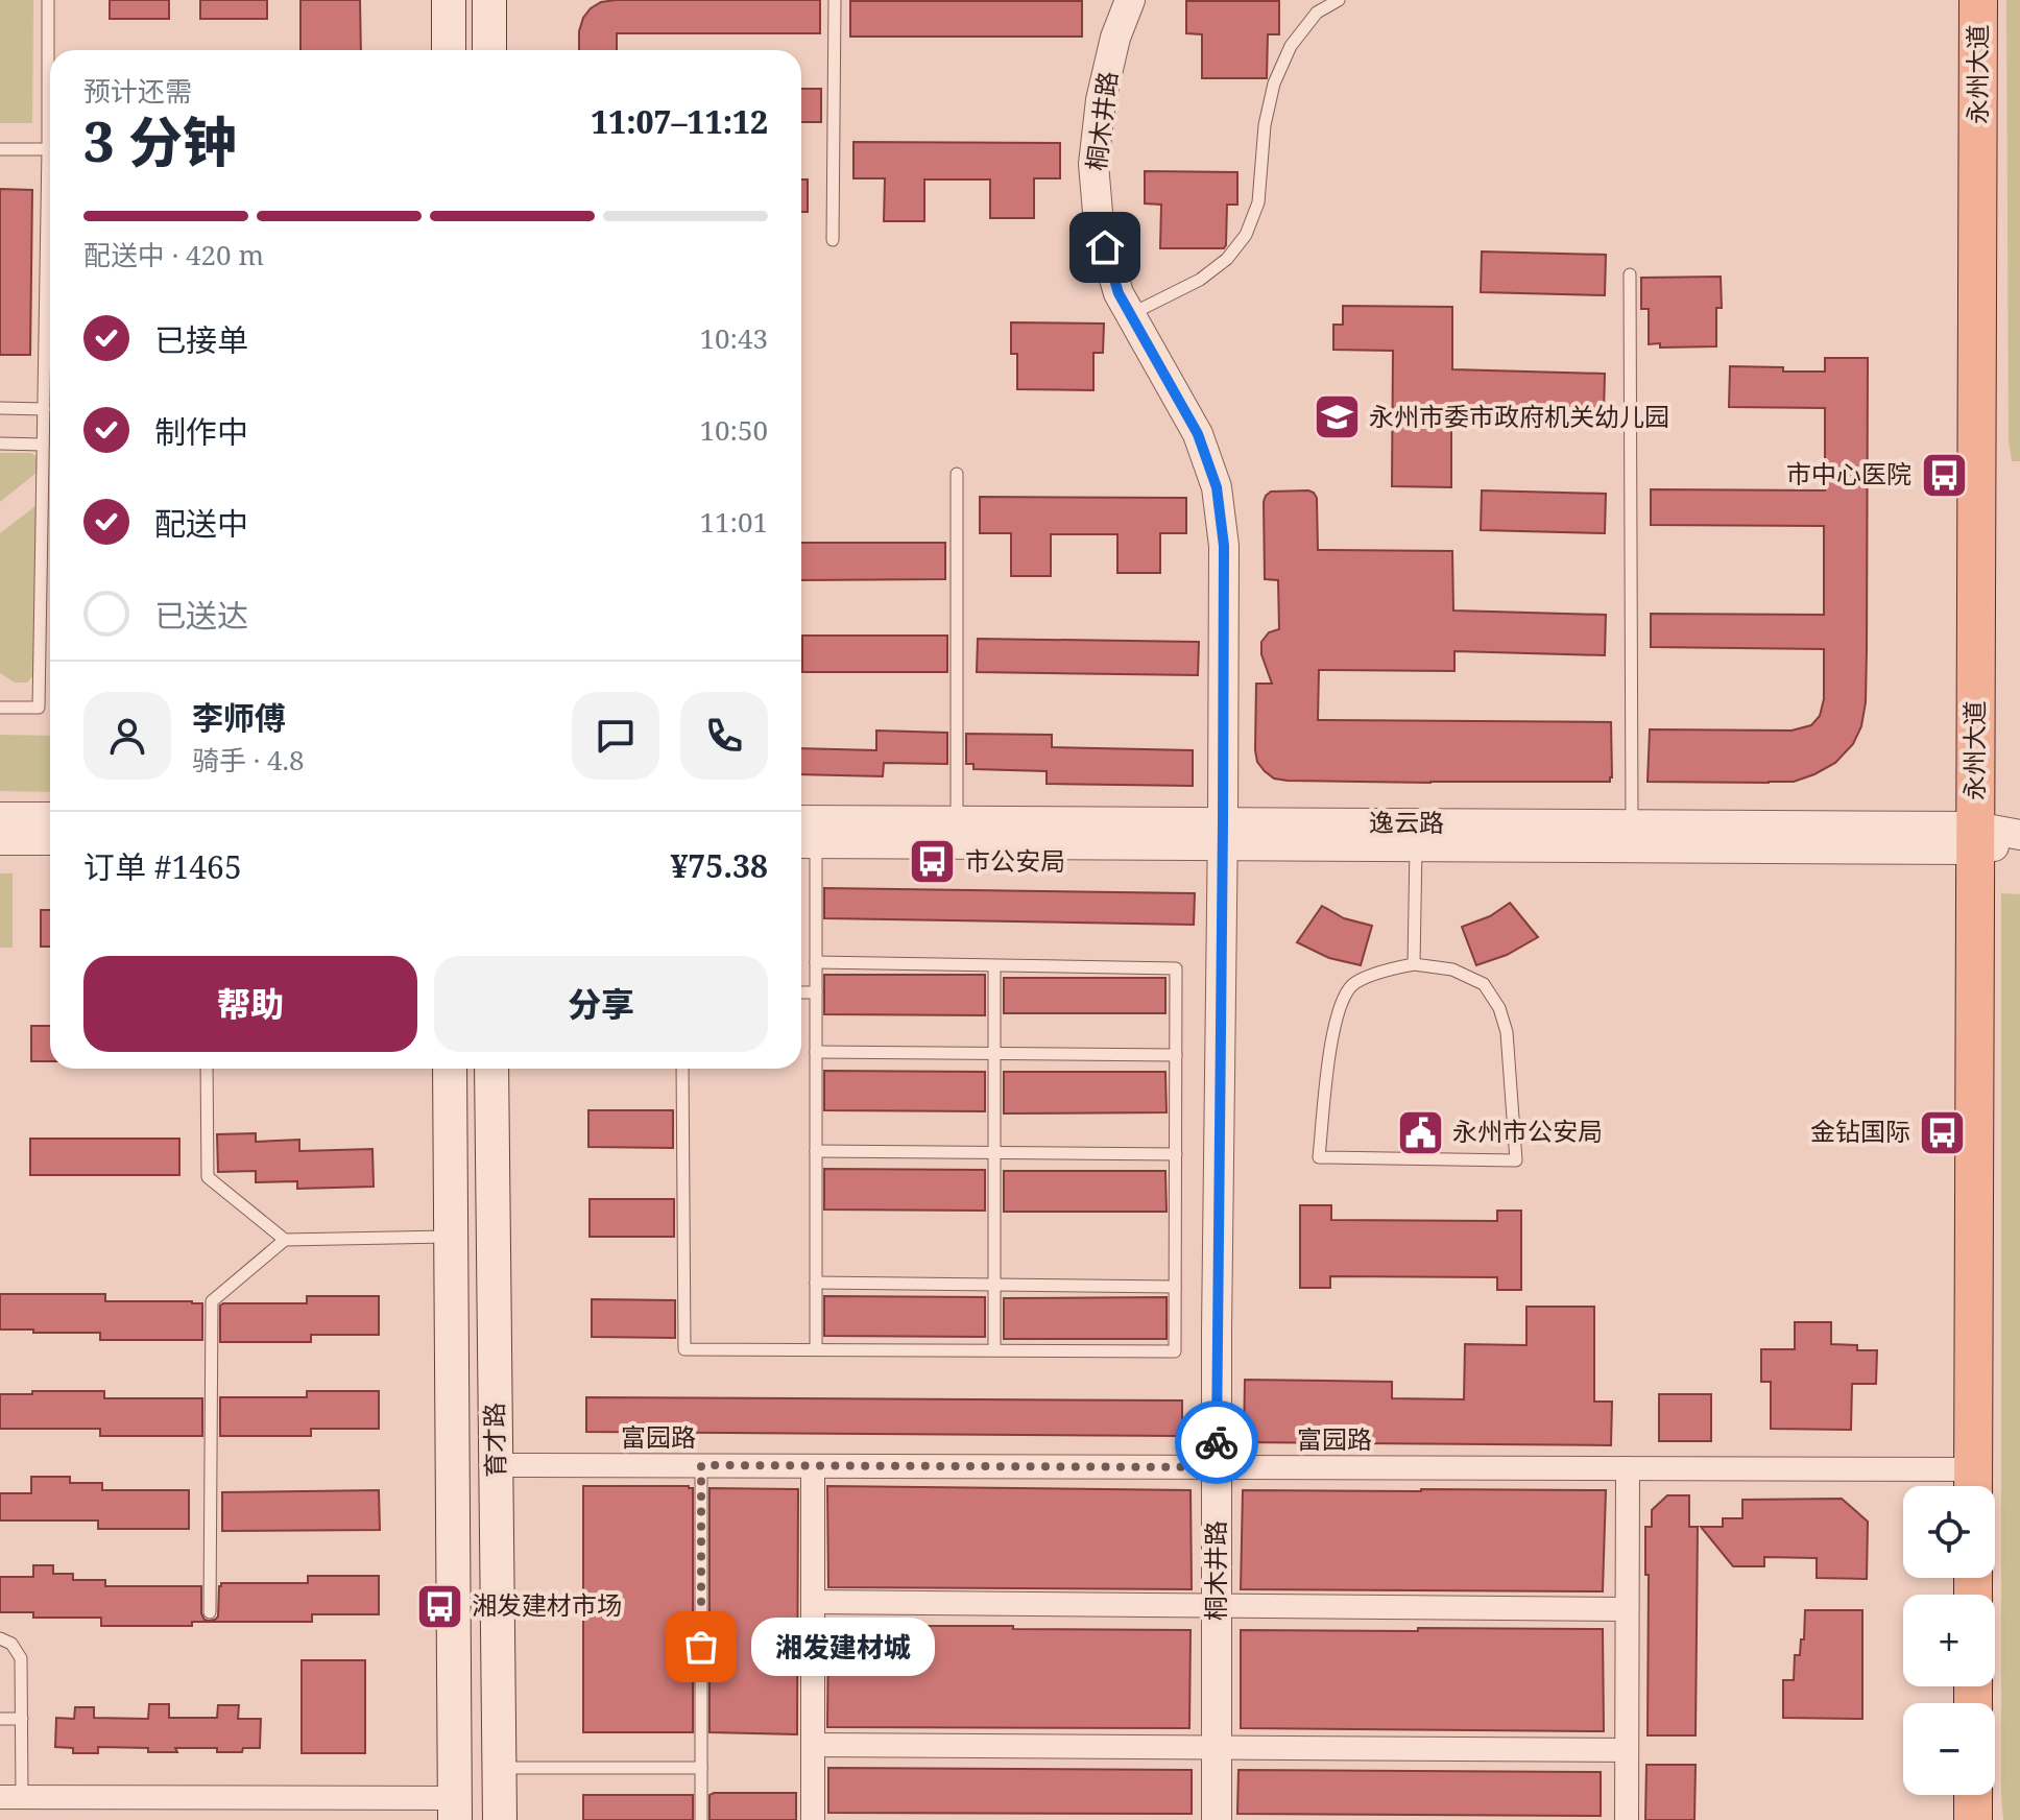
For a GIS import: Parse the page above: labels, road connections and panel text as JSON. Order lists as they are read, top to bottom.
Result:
{
  "streets": {
    "main road": ["永州大道", "育才路"],
    "street": ["桐木井路", "逸云路", "富园路"]
  },
  "crossings": [
    ["永州大道", "逸云路"],
    ["永州大道", "富园路"],
    ["桐木井路", "逸云路"],
    ["桐木井路", "富园路"],
    ["富园路", "育才路"]
  ],
  "places": {
    "school or university": ["永州市委市政府机关幼儿园"],
    "bus stop": [
      "市中心医院",
      "市公安局",
      "金钻国际",
      "湘发建材市场"
    ],
    "public building": ["永州市公安局"],
    "other": ["湘发建材城"]
  },
  "page": {
    "heading": ["3 分钟", "预计还需", "11:07–11:12"],
    "panel": [
      "李师傅",
      "骑手 · 4.8",
      "订单 #1465",
      "¥75.38"
    ],
    "bar": "配送中 · 420 m",
    "list": [
      ["已接单", "10:43"],
      ["制作中", "10:50"],
      ["配送中", "11:01"],
      "已送达"
    ],
    "buttons": ["帮助", "分享"],
    "map_buttons": ["+", "−"],
    "bubble": "湘发建材城"
  }
}
